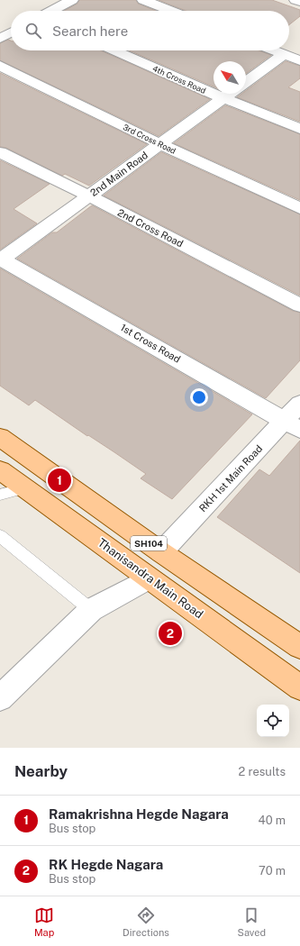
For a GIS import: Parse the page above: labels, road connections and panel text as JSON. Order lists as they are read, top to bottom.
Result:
{
  "streets": {
    "main road": ["SH104", "Thanisandra Main Road"],
    "street": [
      "4th Cross Road",
      "3rd Cross Road",
      "2nd Main Road",
      "2nd Cross Road",
      "1st Cross Road",
      "RKH 1st Main Road"
    ]
  },
  "crossings": [
    ["4th Cross Road", "2nd Main Road"],
    ["3rd Cross Road", "2nd Main Road"],
    ["2nd Main Road", "2nd Cross Road"],
    ["2nd Main Road", "1st Cross Road"],
    ["1st Cross Road", "RKH 1st Main Road"],
    ["RKH 1st Main Road", "SH104"]
  ],
  "north": "top left",
  "page": {
    "search": "Search here",
    "pins": ["1", "2"],
    "heading": ["Nearby", "2 results"],
    "list": [
      {
        "mark": "1",
        "name": "Ramakrishna Hegde Nagara",
        "note": "Bus stop",
        "value": "40 m"
      },
      {
        "mark": "2",
        "name": "RK Hegde Nagara",
        "note": "Bus stop",
        "value": "70 m"
      }
    ],
    "nav": ["Map", "Directions", "Saved"]
  }
}
